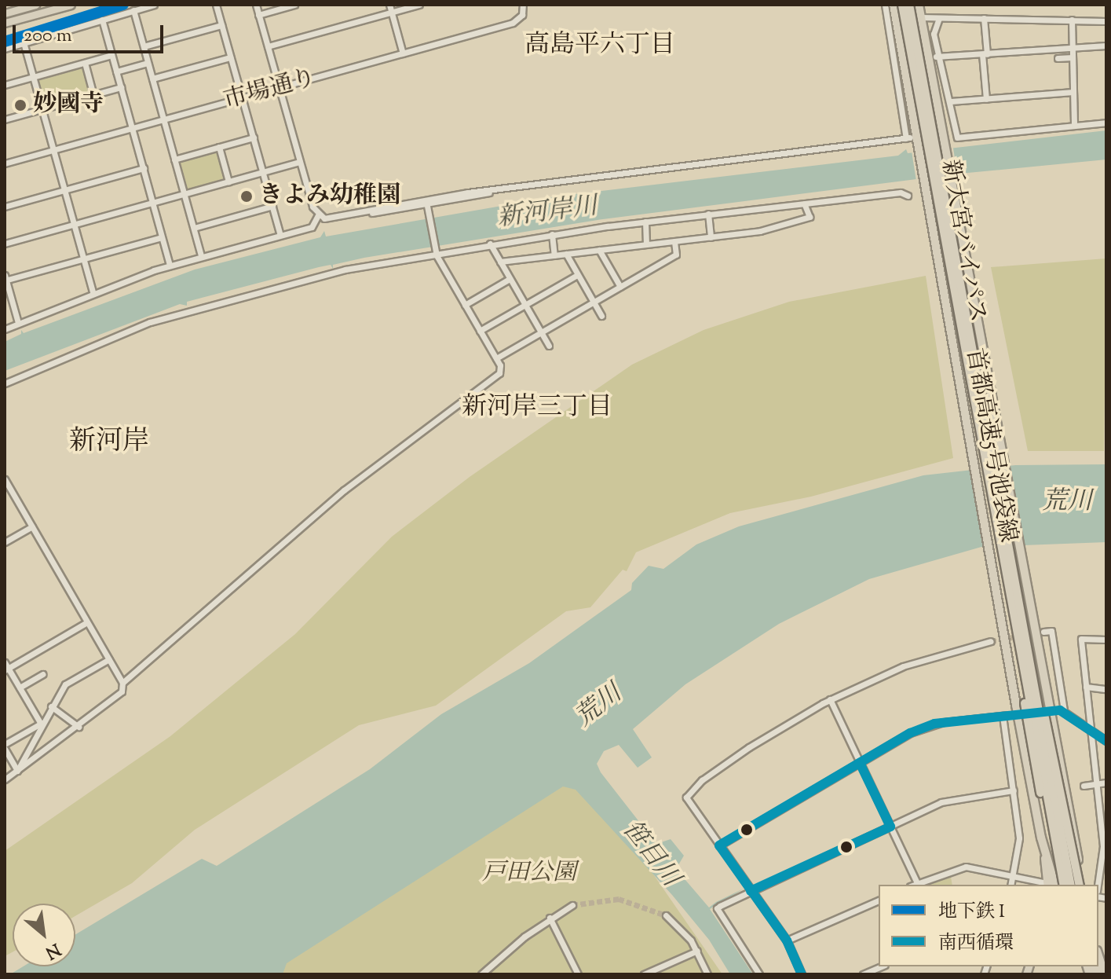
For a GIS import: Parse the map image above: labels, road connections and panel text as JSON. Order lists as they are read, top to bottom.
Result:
{
  "streets": {
    "highway": ["新大宮バイパス", "首都高速5号池袋線"],
    "street": ["市場通り"]
  },
  "districts": ["高島平六丁目", "新河岸三丁目", "新河岸"],
  "water": ["新河岸川", "荒川", "笹目川"],
  "parks": ["戸田公園"],
  "places": ["妙國寺", "きよみ幼稚園"],
  "lines": ["metro line I", "transit line 南西循環"],
  "legend": ["地下鉄 I", "南西循環"],
  "scale_bar": "200 m",
  "north": "bottom right"
}
